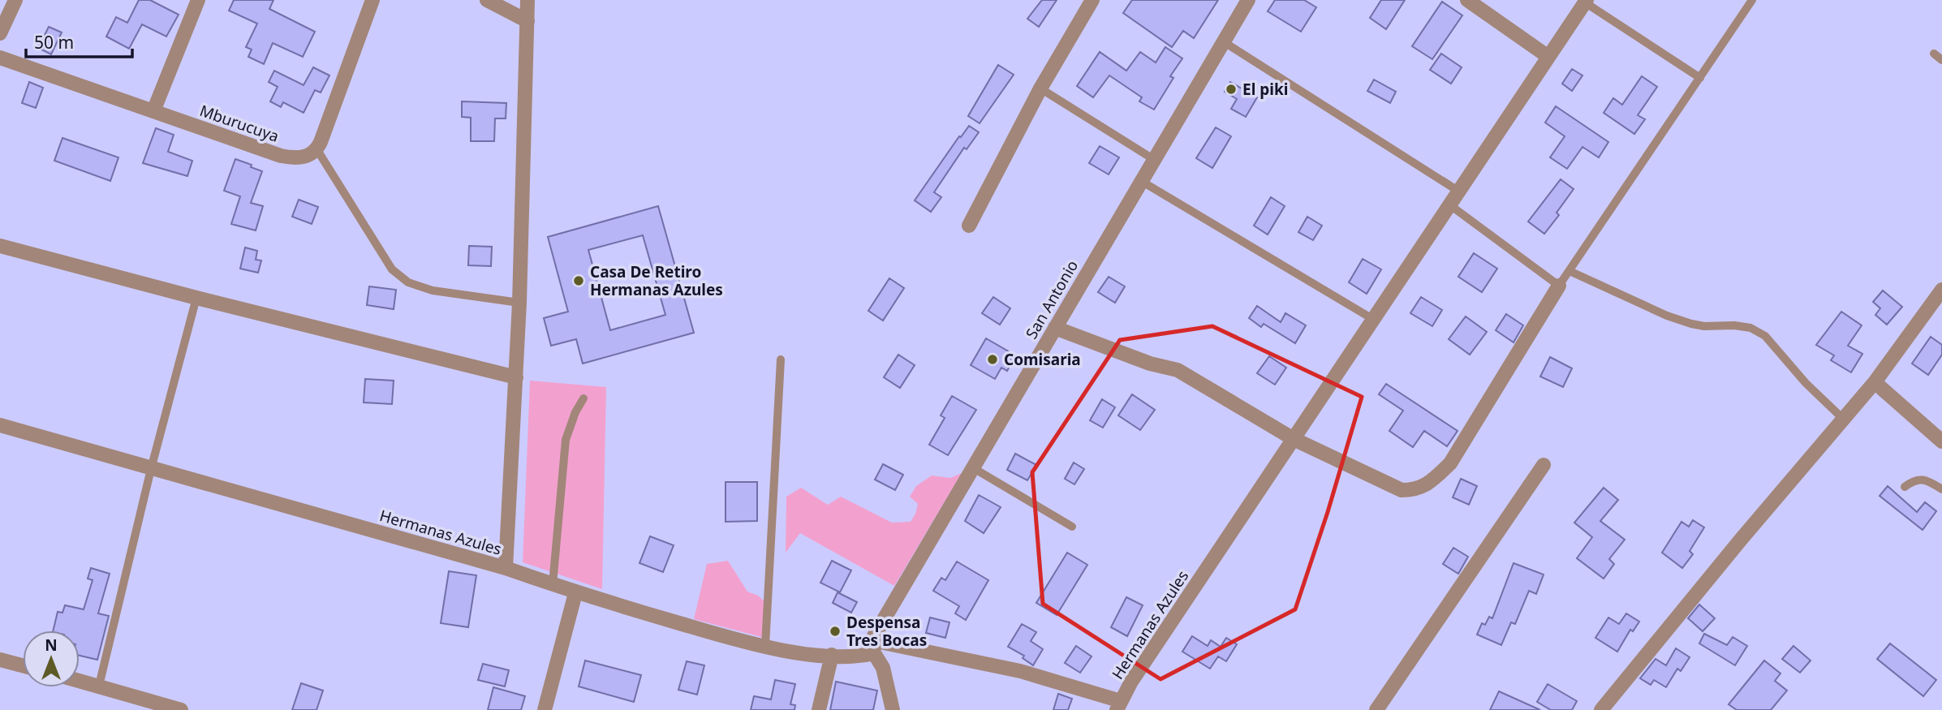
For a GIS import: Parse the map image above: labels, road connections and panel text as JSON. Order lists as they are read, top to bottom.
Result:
{
  "streets": {
    "street": ["Mburucuya", "San Antonio", "Hermanas Azules"]
  },
  "crossings": [
    ["San Antonio", "Hermanas Azules"]
  ],
  "places": [
    "El piki",
    "Casa De Retiro Hermanas Azules",
    "Comisaria",
    "Despensa Tres Bocas"
  ],
  "scale_bar": "50 m",
  "north": "top"
}
